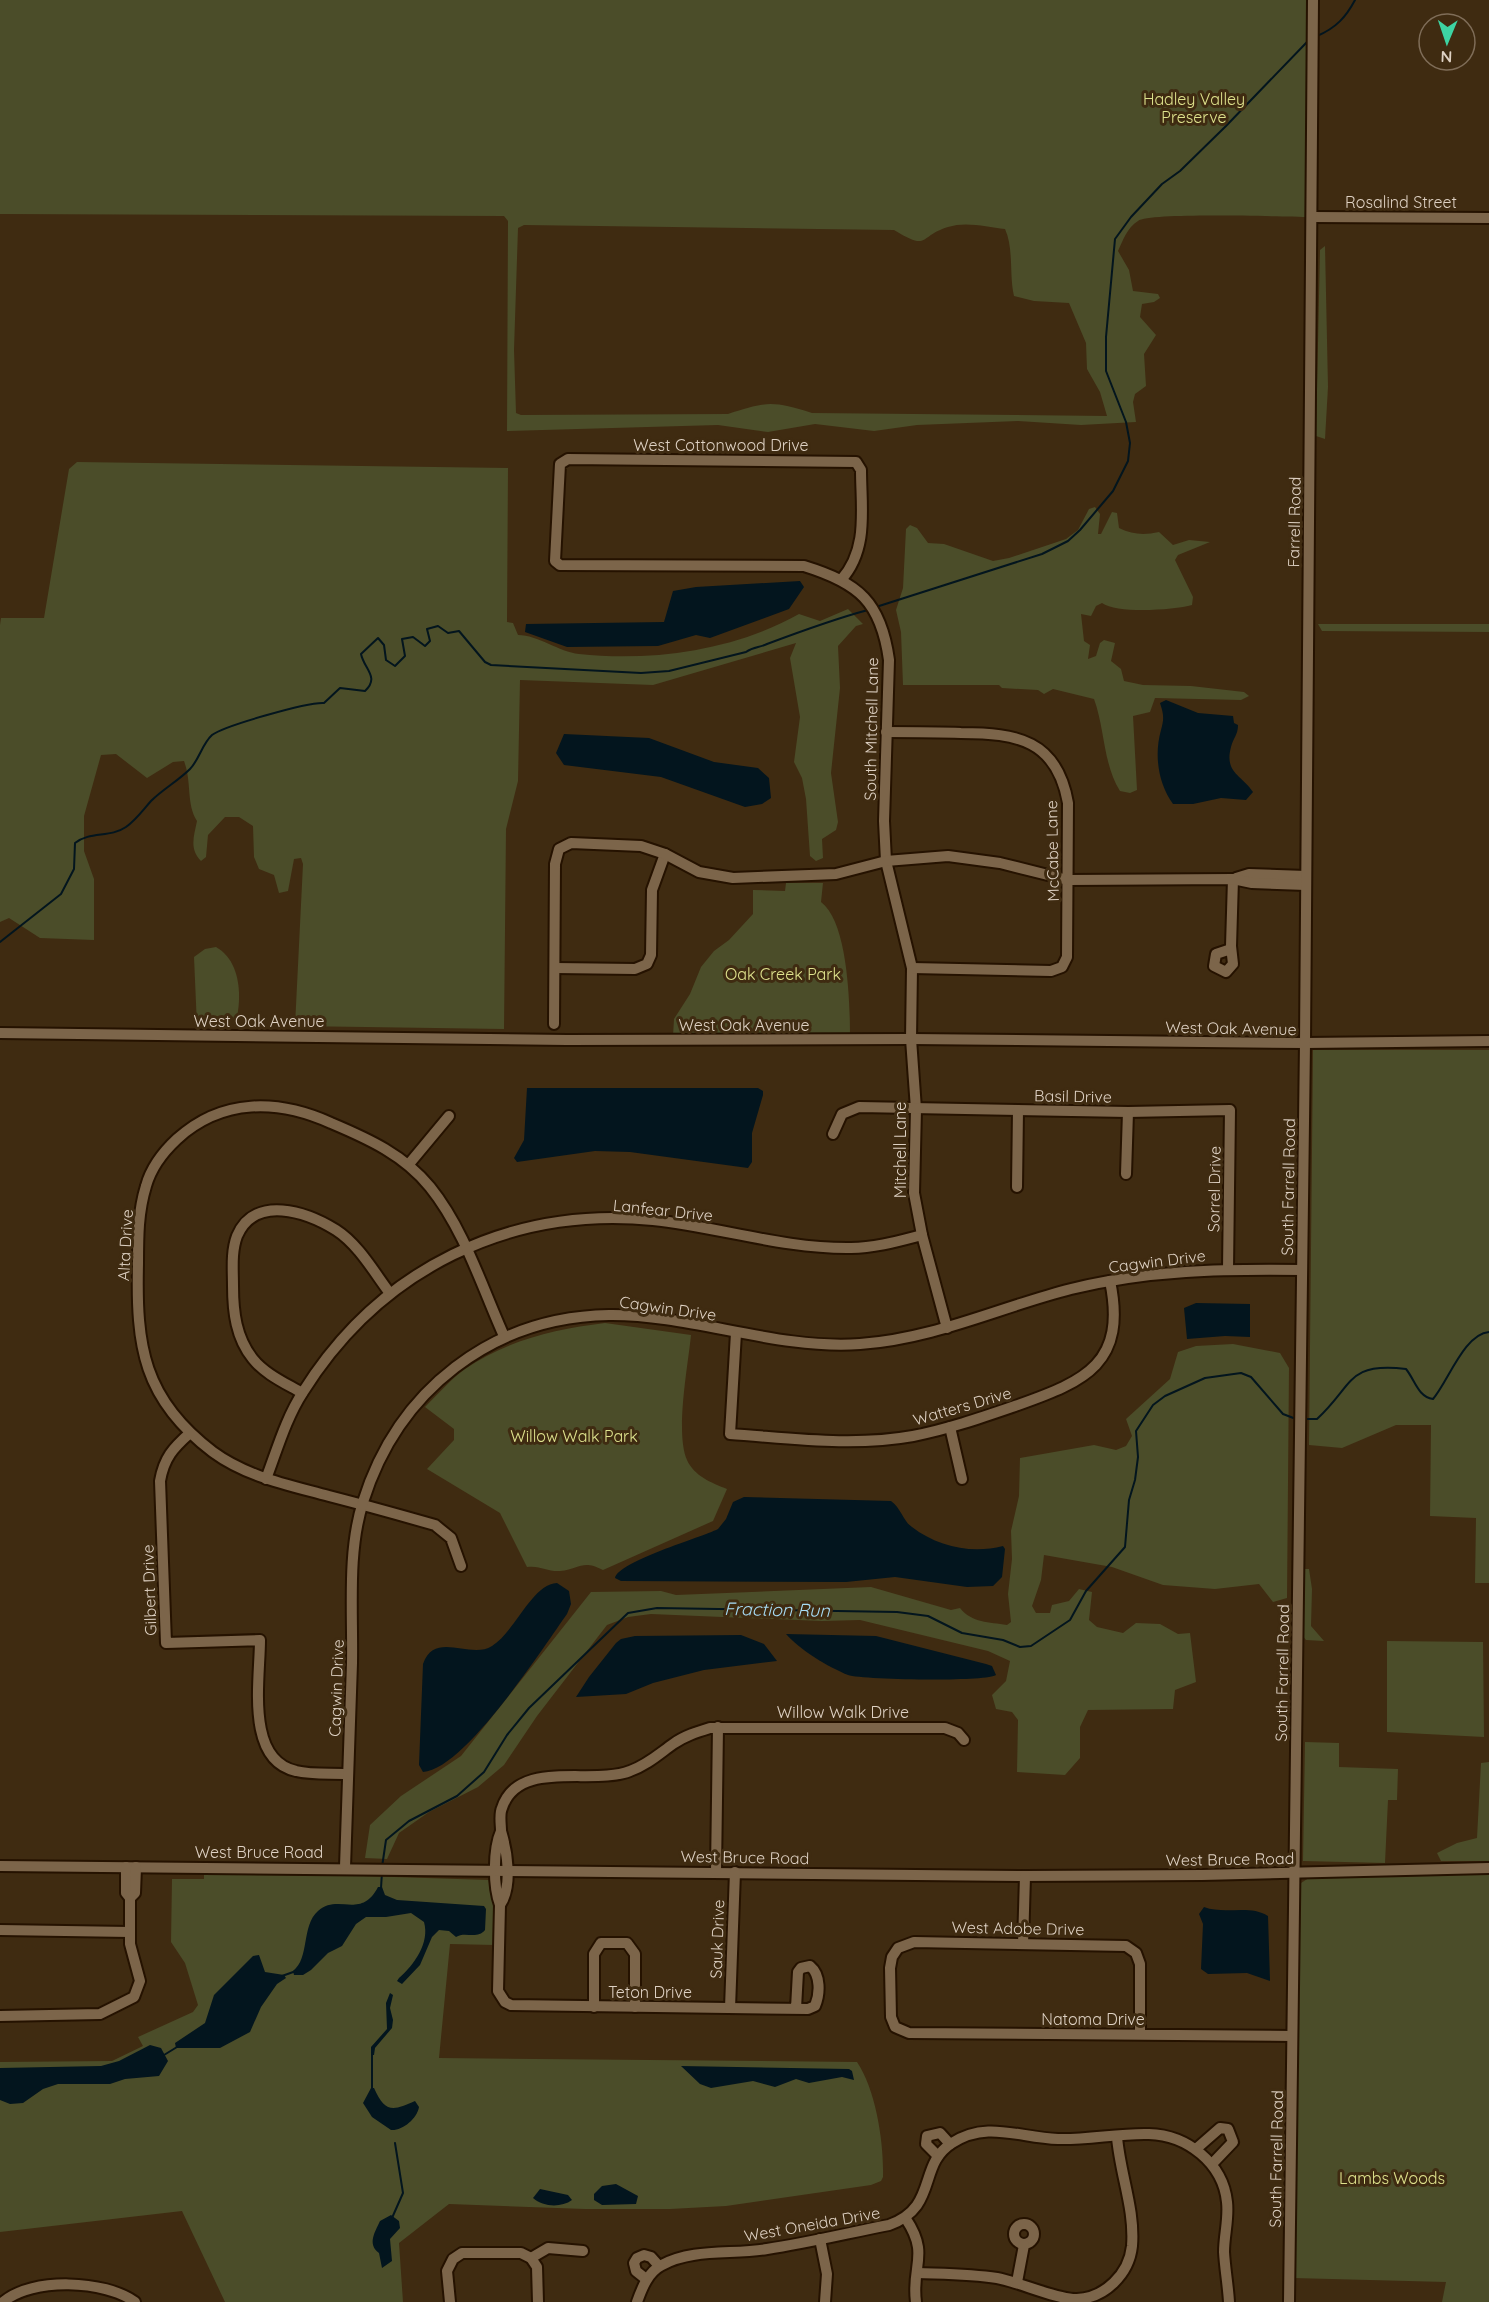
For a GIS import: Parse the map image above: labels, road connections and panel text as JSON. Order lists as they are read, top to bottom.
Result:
{
  "streets": {
    "street": [
      "Rosalind Street",
      "West Cottonwood Drive",
      "Farrell Road",
      "South Mitchell Lane",
      "McCabe Lane",
      "West Oak Avenue",
      "Basil Drive",
      "Mitchell Lane",
      "South Farrell Road",
      "Sorrel Drive",
      "Lanfear Drive",
      "Alta Drive",
      "Cagwin Drive",
      "Watters Drive",
      "Gilbert Drive",
      "Willow Walk Drive",
      "West Bruce Road",
      "West Adobe Drive",
      "Sauk Drive",
      "Teton Drive",
      "Natoma Drive",
      "West Oneida Drive"
    ]
  },
  "crossings": [
    ["Rosalind Street", "Farrell Road"],
    ["West Cottonwood Drive", "South Mitchell Lane"],
    ["Farrell Road", "West Oak Avenue"],
    ["Farrell Road", "South Farrell Road"],
    ["South Mitchell Lane", "McCabe Lane"],
    ["South Mitchell Lane", "West Oak Avenue"],
    ["South Mitchell Lane", "Mitchell Lane"],
    ["West Oak Avenue", "Mitchell Lane"],
    ["West Oak Avenue", "South Farrell Road"],
    ["Basil Drive", "Mitchell Lane"],
    ["Basil Drive", "Sorrel Drive"],
    ["Mitchell Lane", "Lanfear Drive"],
    ["Mitchell Lane", "Cagwin Drive"],
    ["South Farrell Road", "Cagwin Drive"],
    ["South Farrell Road", "West Bruce Road"],
    ["South Farrell Road", "Natoma Drive"],
    ["Sorrel Drive", "Cagwin Drive"],
    ["Lanfear Drive", "Alta Drive"],
    ["Alta Drive", "Cagwin Drive"],
    ["Alta Drive", "Gilbert Drive"],
    ["Cagwin Drive", "Watters Drive"],
    ["Cagwin Drive", "Gilbert Drive"],
    ["Cagwin Drive", "West Bruce Road"],
    ["Willow Walk Drive", "West Bruce Road"],
    ["Willow Walk Drive", "Teton Drive"],
    ["West Bruce Road", "Sauk Drive"],
    ["West Adobe Drive", "Natoma Drive"],
    ["Sauk Drive", "Teton Drive"]
  ],
  "water": ["Fraction Run"],
  "parks": [
    "Hadley Valley Preserve",
    "Oak Creek Park",
    "Willow Walk Park",
    "Lambs Woods"
  ],
  "north": "bottom"
}
